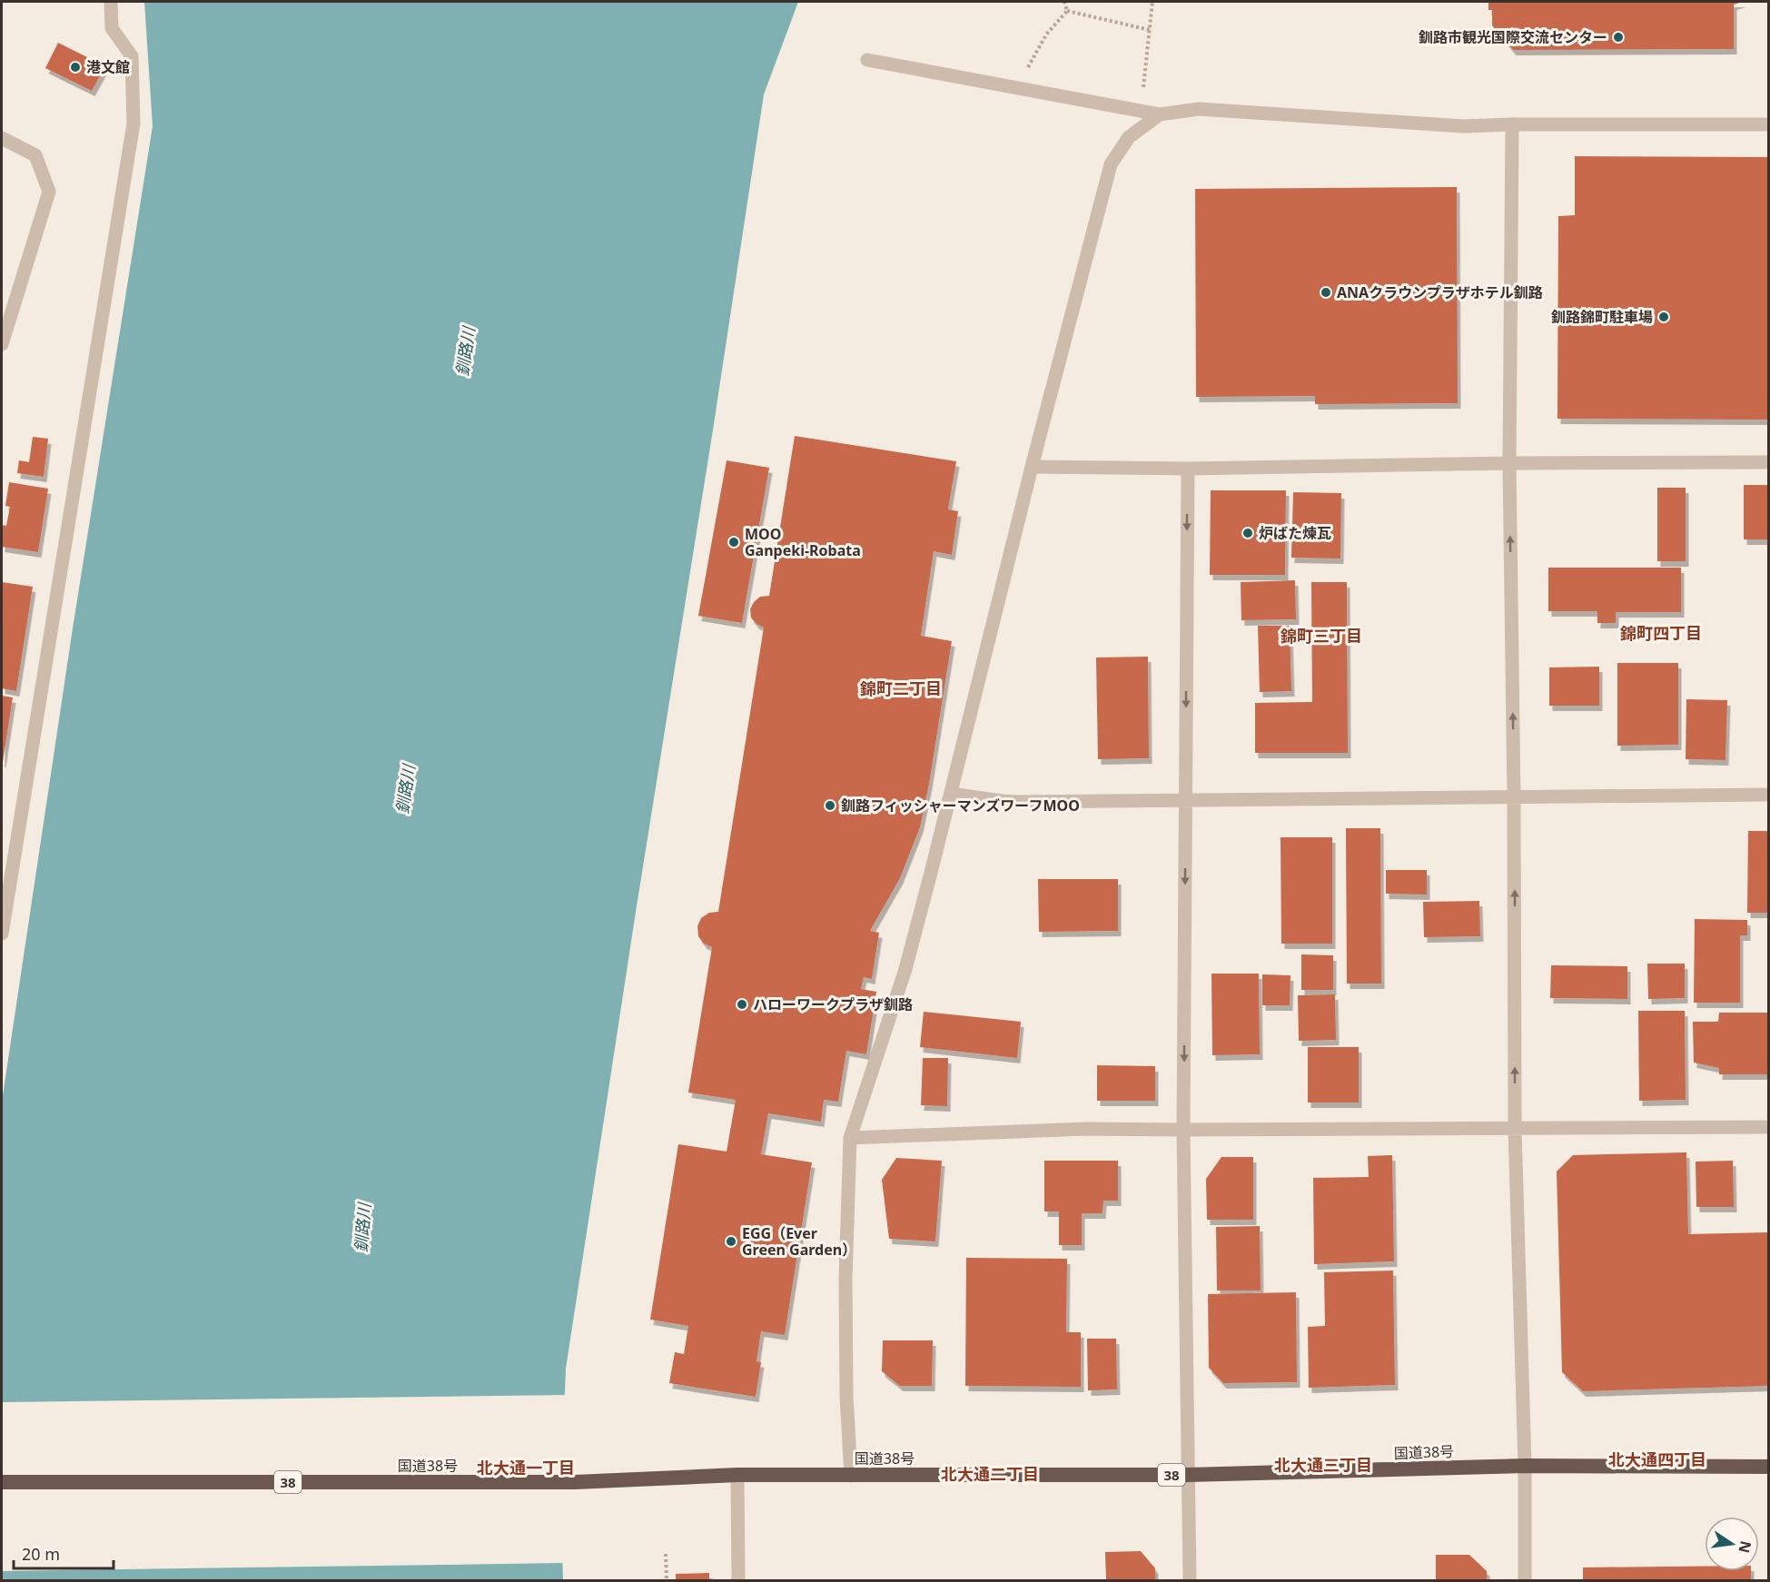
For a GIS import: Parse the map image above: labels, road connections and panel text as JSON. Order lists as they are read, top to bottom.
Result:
{
  "streets": {
    "highway": ["国道38号", "38"]
  },
  "districts": [
    "錦町四丁目",
    "錦町三丁目",
    "錦町二丁目",
    "北大通四丁目",
    "北大通三丁目",
    "北大通一丁目",
    "北大通二丁目"
  ],
  "water": ["釧路川"],
  "places": [
    "釧路市観光国際交流センター",
    "港文館",
    "ANAクラウンプラザホテル釧路",
    "釧路錦町駐車場",
    "炉ばた煉瓦",
    "MOO Ganpeki-Robata",
    "釧路フィッシャーマンズワーフMOO",
    "ハローワークプラザ釧路",
    "EGG（Ever Green Garden）"
  ],
  "scale_bar": "20 m",
  "north": "right"
}
